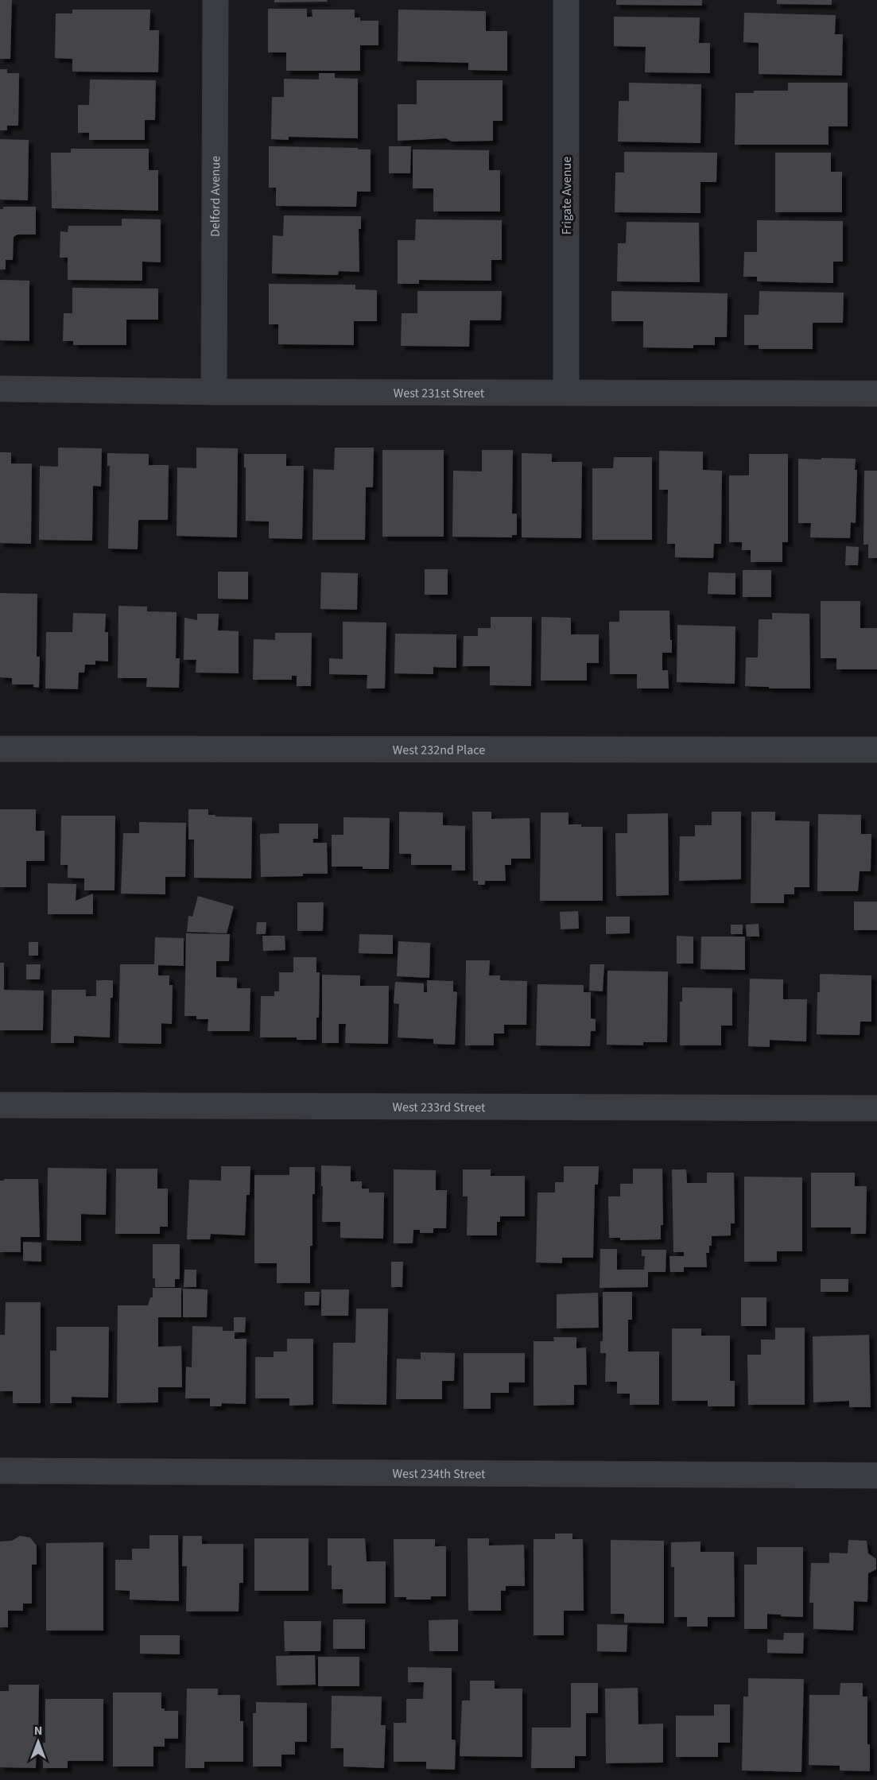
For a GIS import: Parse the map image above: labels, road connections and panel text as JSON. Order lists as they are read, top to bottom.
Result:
{
  "streets": {
    "street": [
      "Delford Avenue",
      "Frigate Avenue",
      "West 231st Street",
      "West 232nd Place",
      "West 233rd Street",
      "West 234th Street"
    ]
  },
  "crossings": [
    ["Delford Avenue", "West 231st Street"],
    ["Frigate Avenue", "West 231st Street"]
  ],
  "north": "top"
}
